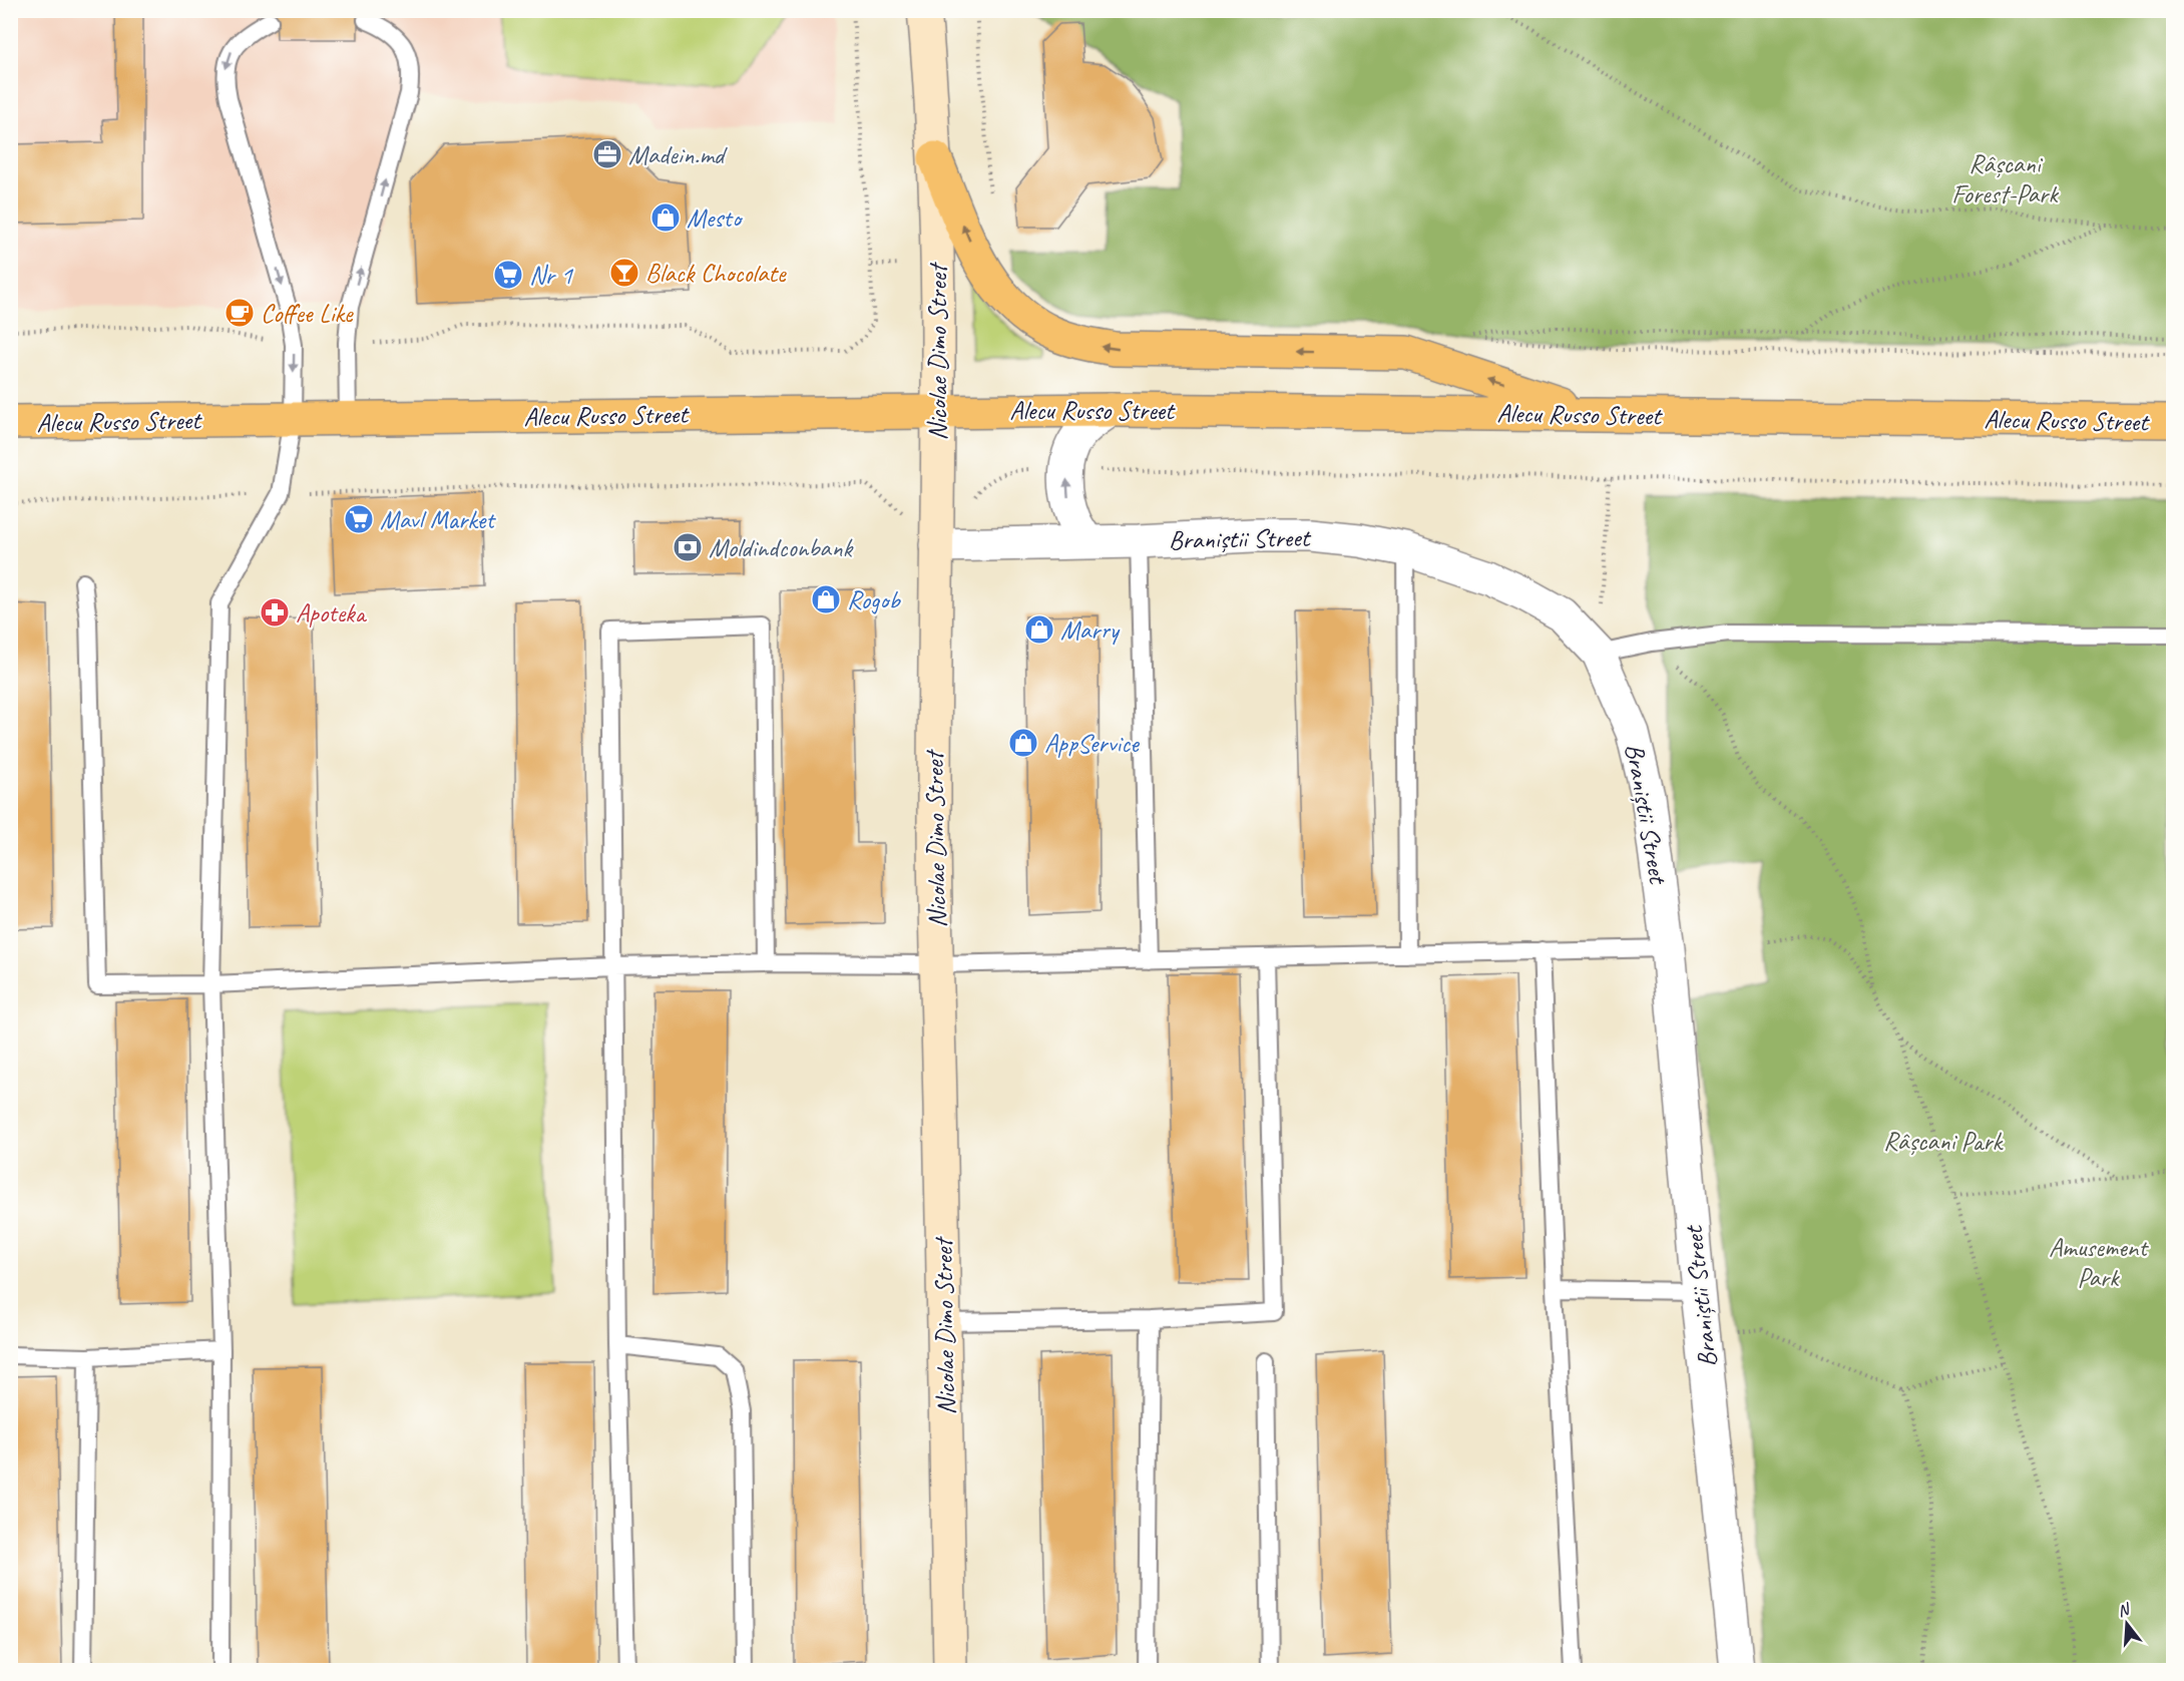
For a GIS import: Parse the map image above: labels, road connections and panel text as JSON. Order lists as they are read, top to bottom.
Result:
{
  "streets": {
    "main road": ["Nicolae Dimo Street", "Alecu Russo Street"],
    "street": ["Braniștii Street"]
  },
  "crossings": [
    ["Nicolae Dimo Street", "Alecu Russo Street"],
    ["Nicolae Dimo Street", "Braniștii Street"]
  ],
  "parks": ["Râșcani Forest-Park", "Râșcani Park", "Amusement Park"],
  "places": {
    "office": ["Madein.md"],
    "shop": [
      "Mesto",
      "Rogob",
      "Marry",
      "AppService"
    ],
    "bar": ["Black Chocolate"],
    "supermarket": ["Nr 1", "Mavl Market"],
    "cafe": ["Coffee Like"],
    "bank": ["Moldindconbank"],
    "pharmacy": ["Apoteka"]
  },
  "north": "top"
}
